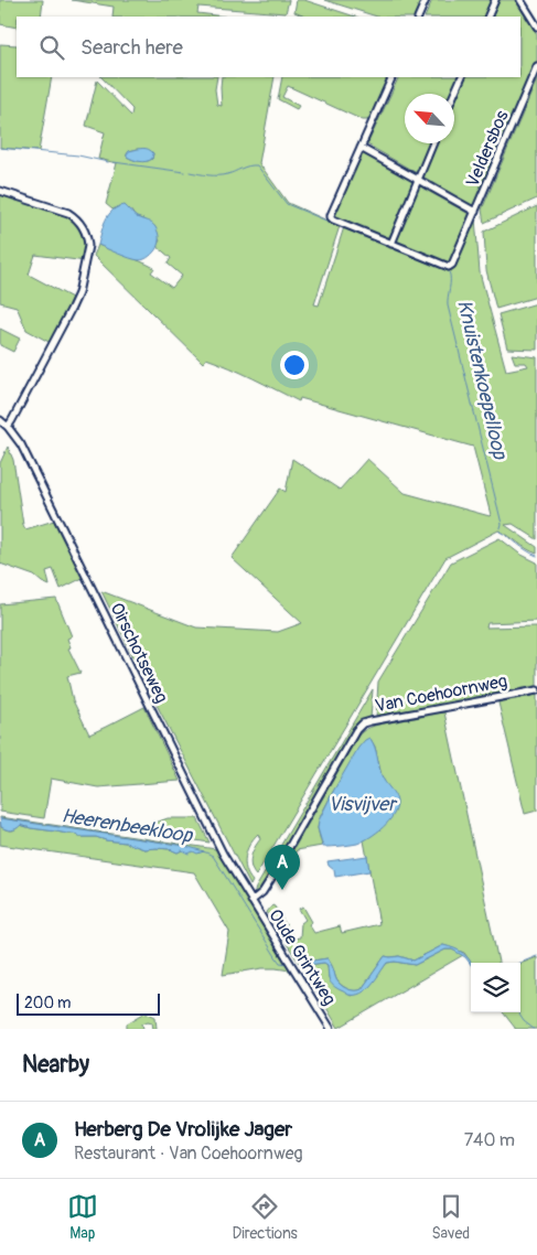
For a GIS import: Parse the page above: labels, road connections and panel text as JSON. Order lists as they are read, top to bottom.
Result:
{
  "streets": {
    "street": [
      "Veldersbos",
      "Oirschotseweg",
      "Van Coehoornweg",
      "Oude Grintweg"
    ]
  },
  "crossings": [
    ["Oirschotseweg", "Van Coehoornweg"],
    ["Oirschotseweg", "Oude Grintweg"],
    ["Van Coehoornweg", "Oude Grintweg"]
  ],
  "water": ["Knuistenkoepelloop", "Visvijver", "Heerenbeekloop"],
  "scale_bar": "200 m",
  "north": "top left",
  "page": {
    "search": "Search here",
    "pins": "A",
    "scale": "200 m",
    "heading": "Nearby",
    "list": [
      {
        "mark": "A",
        "name": "Herberg De Vrolijke Jager",
        "note": "Restaurant · Van Coehoornweg",
        "value": "740 m"
      }
    ],
    "nav": ["Map", "Directions", "Saved"]
  }
}
